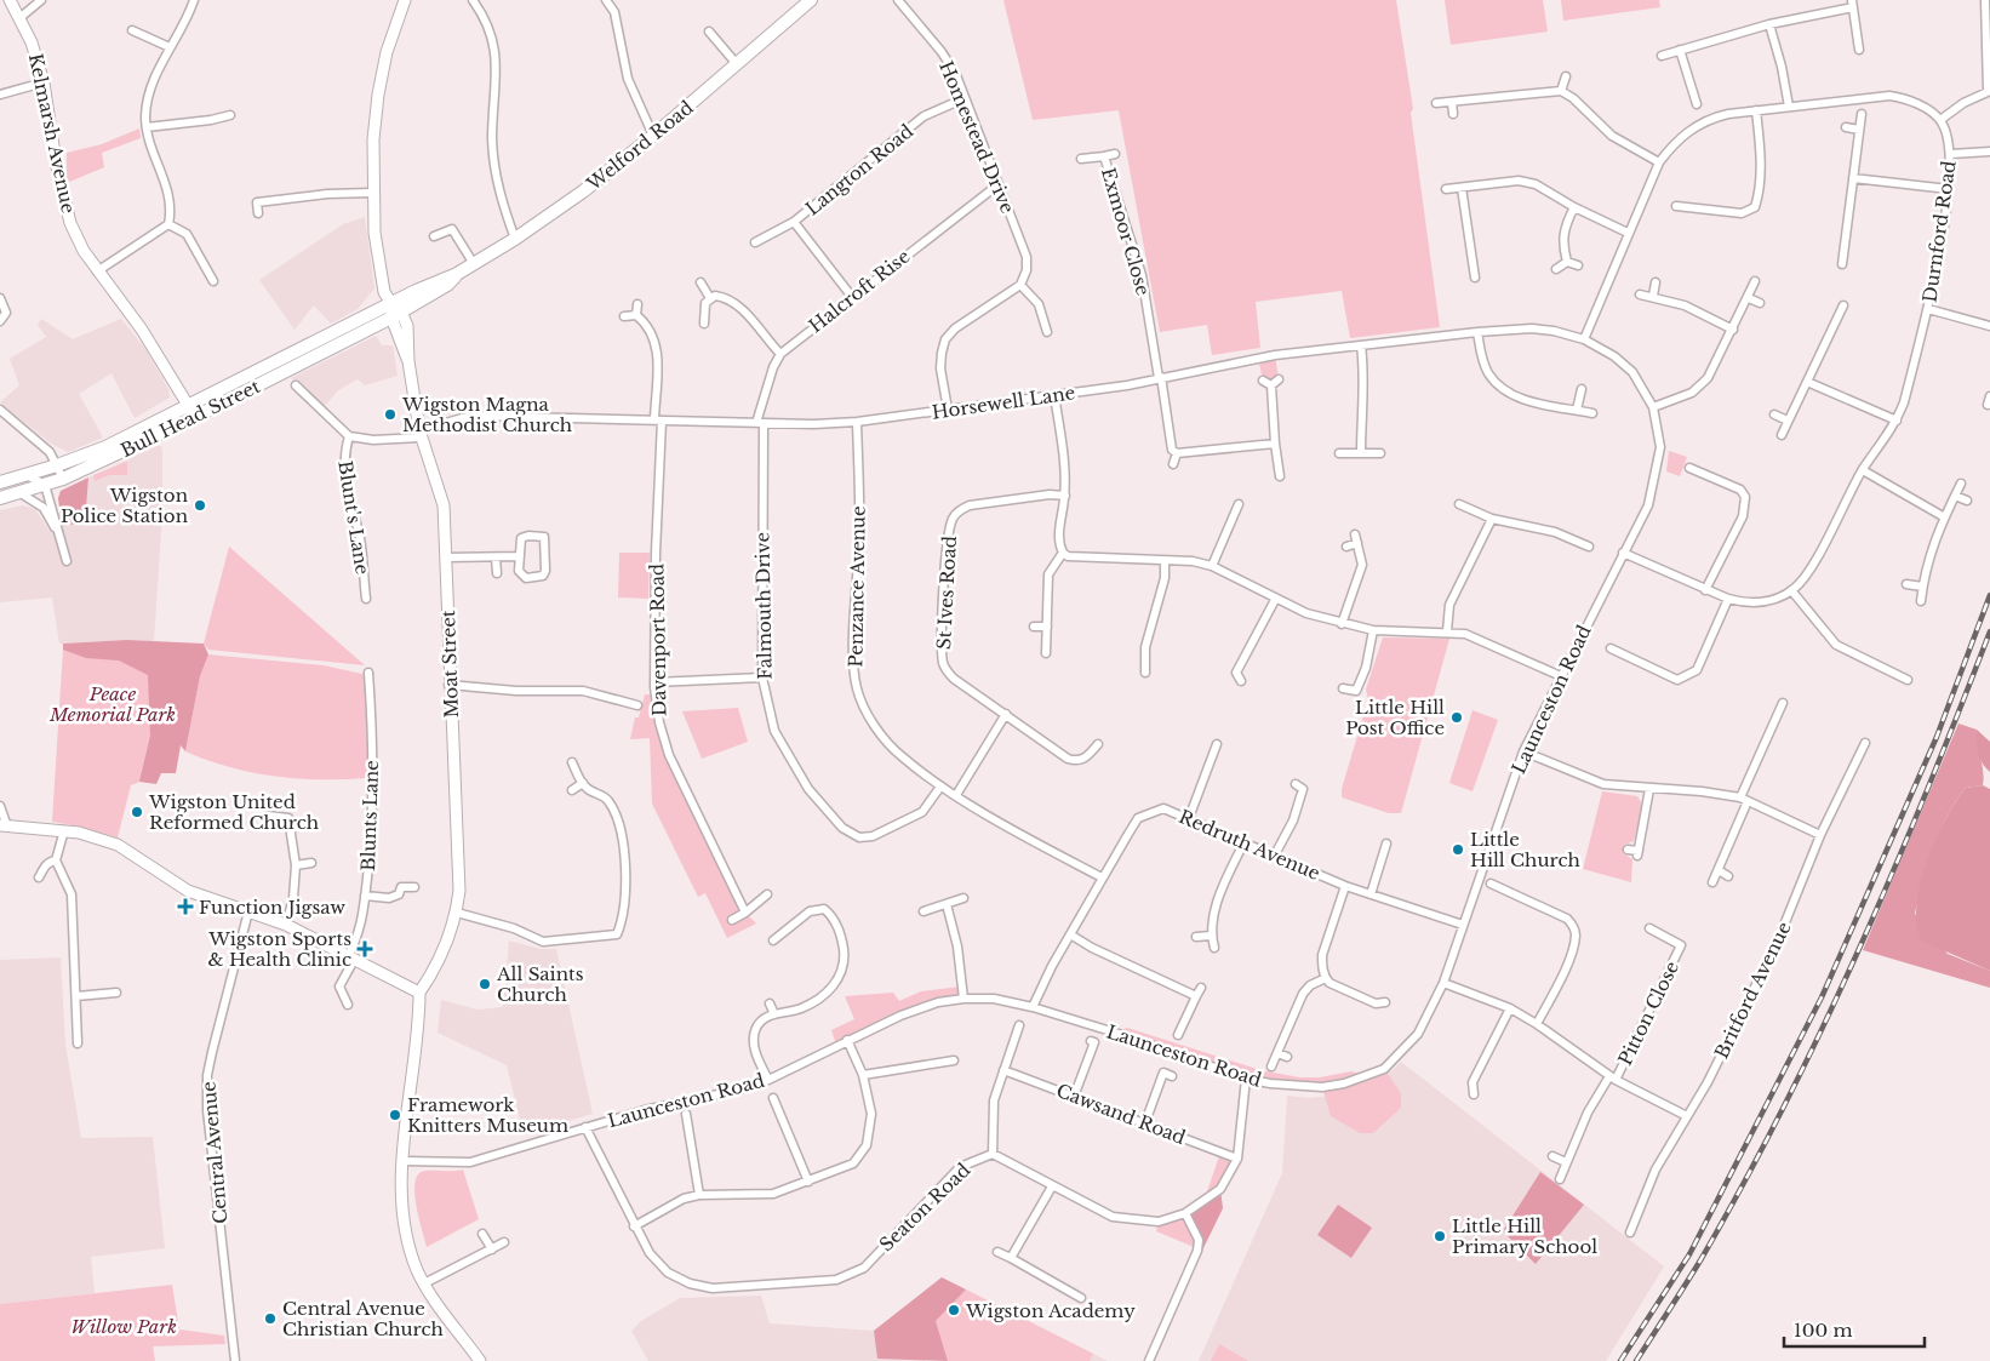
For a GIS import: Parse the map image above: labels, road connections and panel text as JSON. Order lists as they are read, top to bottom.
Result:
{
  "streets": {
    "main road": ["Welford Road", "Bull Head Street"],
    "street": [
      "Kelmarsh Avenue",
      "Homestead Drive",
      "Langton Road",
      "Exmoor Close",
      "Durnford Road",
      "Halcroft Rise",
      "Horsewell Lane",
      "Blunt's Lane",
      "Penzance Avenue",
      "St Ives Road",
      "Falmouth Drive",
      "Davenport Road",
      "Moat Street",
      "Launceston Road",
      "Blunts Lane",
      "Redruth Avenue",
      "Britford Avenue",
      "Pitton Close",
      "Cawsand Road",
      "Central Avenue",
      "Seaton Road"
    ]
  },
  "crossings": [
    ["Kelmarsh Avenue", "Bull Head Street"],
    ["Homestead Drive", "Langton Road"],
    ["Homestead Drive", "Halcroft Rise"],
    ["Welford Road", "Bull Head Street"],
    ["Welford Road", "Moat Street"],
    ["Exmoor Close", "Horsewell Lane"],
    ["Durnford Road", "Launceston Road"],
    ["Halcroft Rise", "Horsewell Lane"],
    ["Halcroft Rise", "Falmouth Drive"],
    ["Horsewell Lane", "Blunt's Lane"],
    ["Horsewell Lane", "Penzance Avenue"],
    ["Horsewell Lane", "Falmouth Drive"],
    ["Horsewell Lane", "Davenport Road"],
    ["Horsewell Lane", "Moat Street"],
    ["Horsewell Lane", "Launceston Road"],
    ["Bull Head Street", "Moat Street"],
    ["Penzance Avenue", "Falmouth Drive"],
    ["Penzance Avenue", "Redruth Avenue"],
    ["Launceston Road", "Redruth Avenue"],
    ["Launceston Road", "Seaton Road"],
    ["Cawsand Road", "Seaton Road"]
  ],
  "parks": ["Peace Memorial Park", "Willow Park"],
  "places": {
    "other": [
      "Wigston Magna Methodist Church",
      "Wigston Police Station",
      "Little Hill Post Office",
      "Wigston United Reformed Church",
      "Little Hill Church",
      "All Saints Church",
      "Framework Knitters Museum",
      "Little Hill Primary School",
      "Wigston Academy",
      "Central Avenue Christian Church"
    ],
    "health": ["Function Jigsaw", "Wigston Sports & Health Clinic"]
  },
  "scale_bar": "100 m"
}
